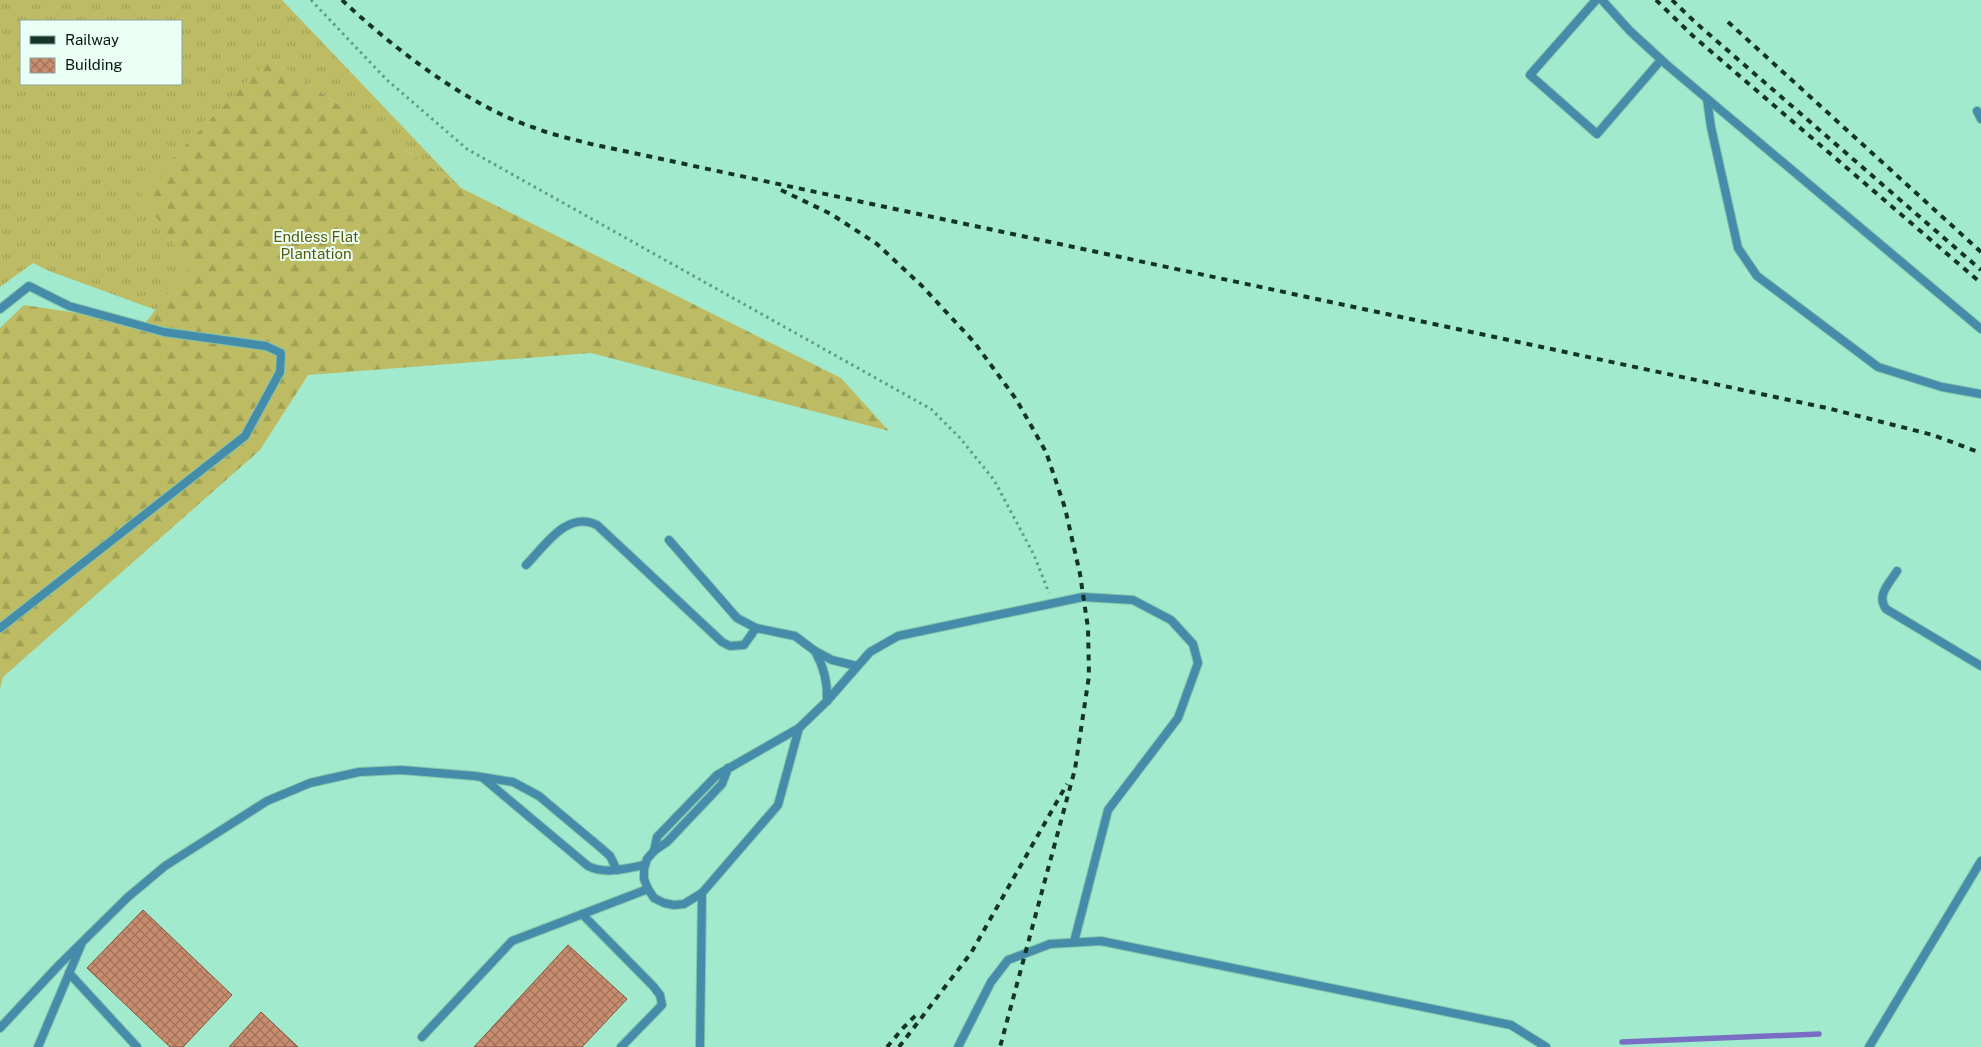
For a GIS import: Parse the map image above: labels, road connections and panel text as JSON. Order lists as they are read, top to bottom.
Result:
{
  "parks": ["Endless Flat Plantation"],
  "legend": ["Railway", "Building"]
}
